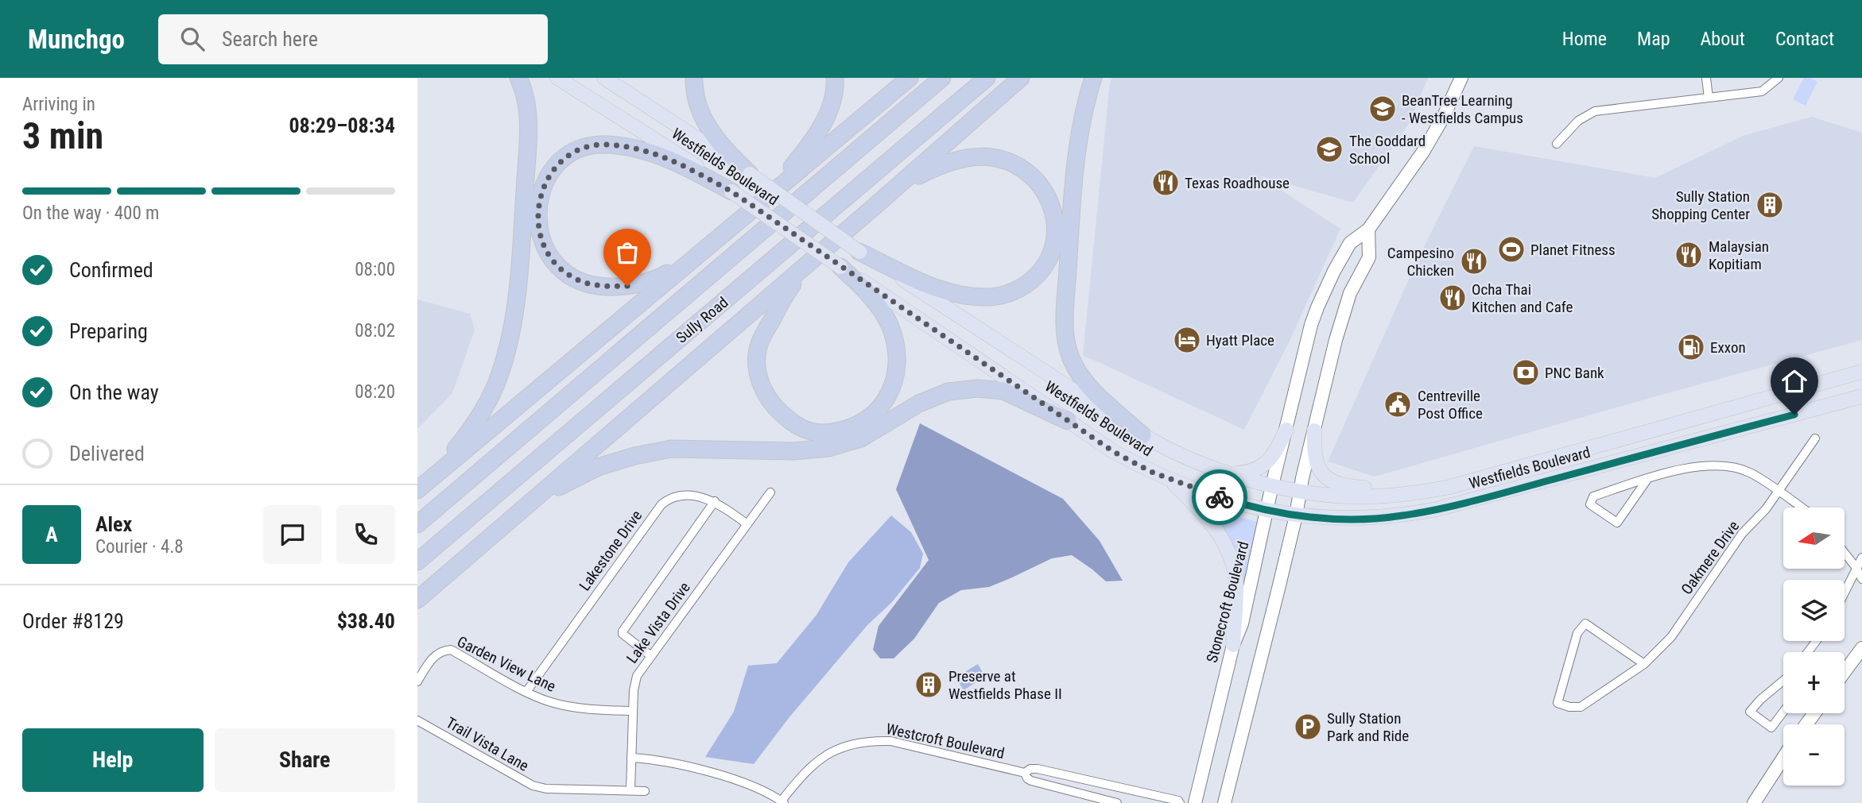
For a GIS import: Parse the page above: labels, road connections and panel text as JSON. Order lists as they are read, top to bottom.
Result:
{
  "streets": {
    "highway": ["Sully Road"],
    "main road": ["Westfields Boulevard", "Stonecroft Boulevard"],
    "street": [
      "Lakestone Drive",
      "Oakmere Drive",
      "Lake Vista Drive",
      "Garden View Lane",
      "Westcroft Boulevard",
      "Trail Vista Lane"
    ]
  },
  "crossings": [
    ["Westfields Boulevard", "Stonecroft Boulevard"],
    ["Lakestone Drive", "Lake Vista Drive"],
    ["Lakestone Drive", "Garden View Lane"],
    ["Lake Vista Drive", "Garden View Lane"],
    ["Lake Vista Drive", "Trail Vista Lane"]
  ],
  "places": {
    "school or university": ["BeanTree Learning - Westfields Campus", "The Goddard School"],
    "restaurant": [
      "Texas Roadhouse",
      "Malaysian Kopitiam",
      "Campesino Chicken",
      "Ocha Thai Kitchen and Cafe"
    ],
    "building": ["Sully Station Shopping Center", "Preserve at Westfields Phase II"],
    "sports": ["Planet Fitness"],
    "hotel": ["Hyatt Place"],
    "fuel station": ["Exxon"],
    "bank": ["PNC Bank"],
    "public building": ["Centreville Post Office"],
    "parking": ["Sully Station Park and Ride"]
  },
  "north": "left",
  "page": {
    "header": "Munchgo",
    "search": "Search here",
    "nav": [
      "Home",
      "Map",
      "About",
      "Contact"
    ],
    "heading": ["3 min", "Arriving in", "08:29–08:34"],
    "panel": [
      "Alex",
      "Courier · 4.8",
      "Order #8129",
      "$38.40"
    ],
    "bar": "On the way · 400 m",
    "list": [
      ["Confirmed", "08:00"],
      ["Preparing", "08:02"],
      ["On the way", "08:20"],
      "Delivered"
    ],
    "round": "A",
    "map_buttons": ["+", "−"],
    "buttons": ["Help", "Share"]
  }
}
